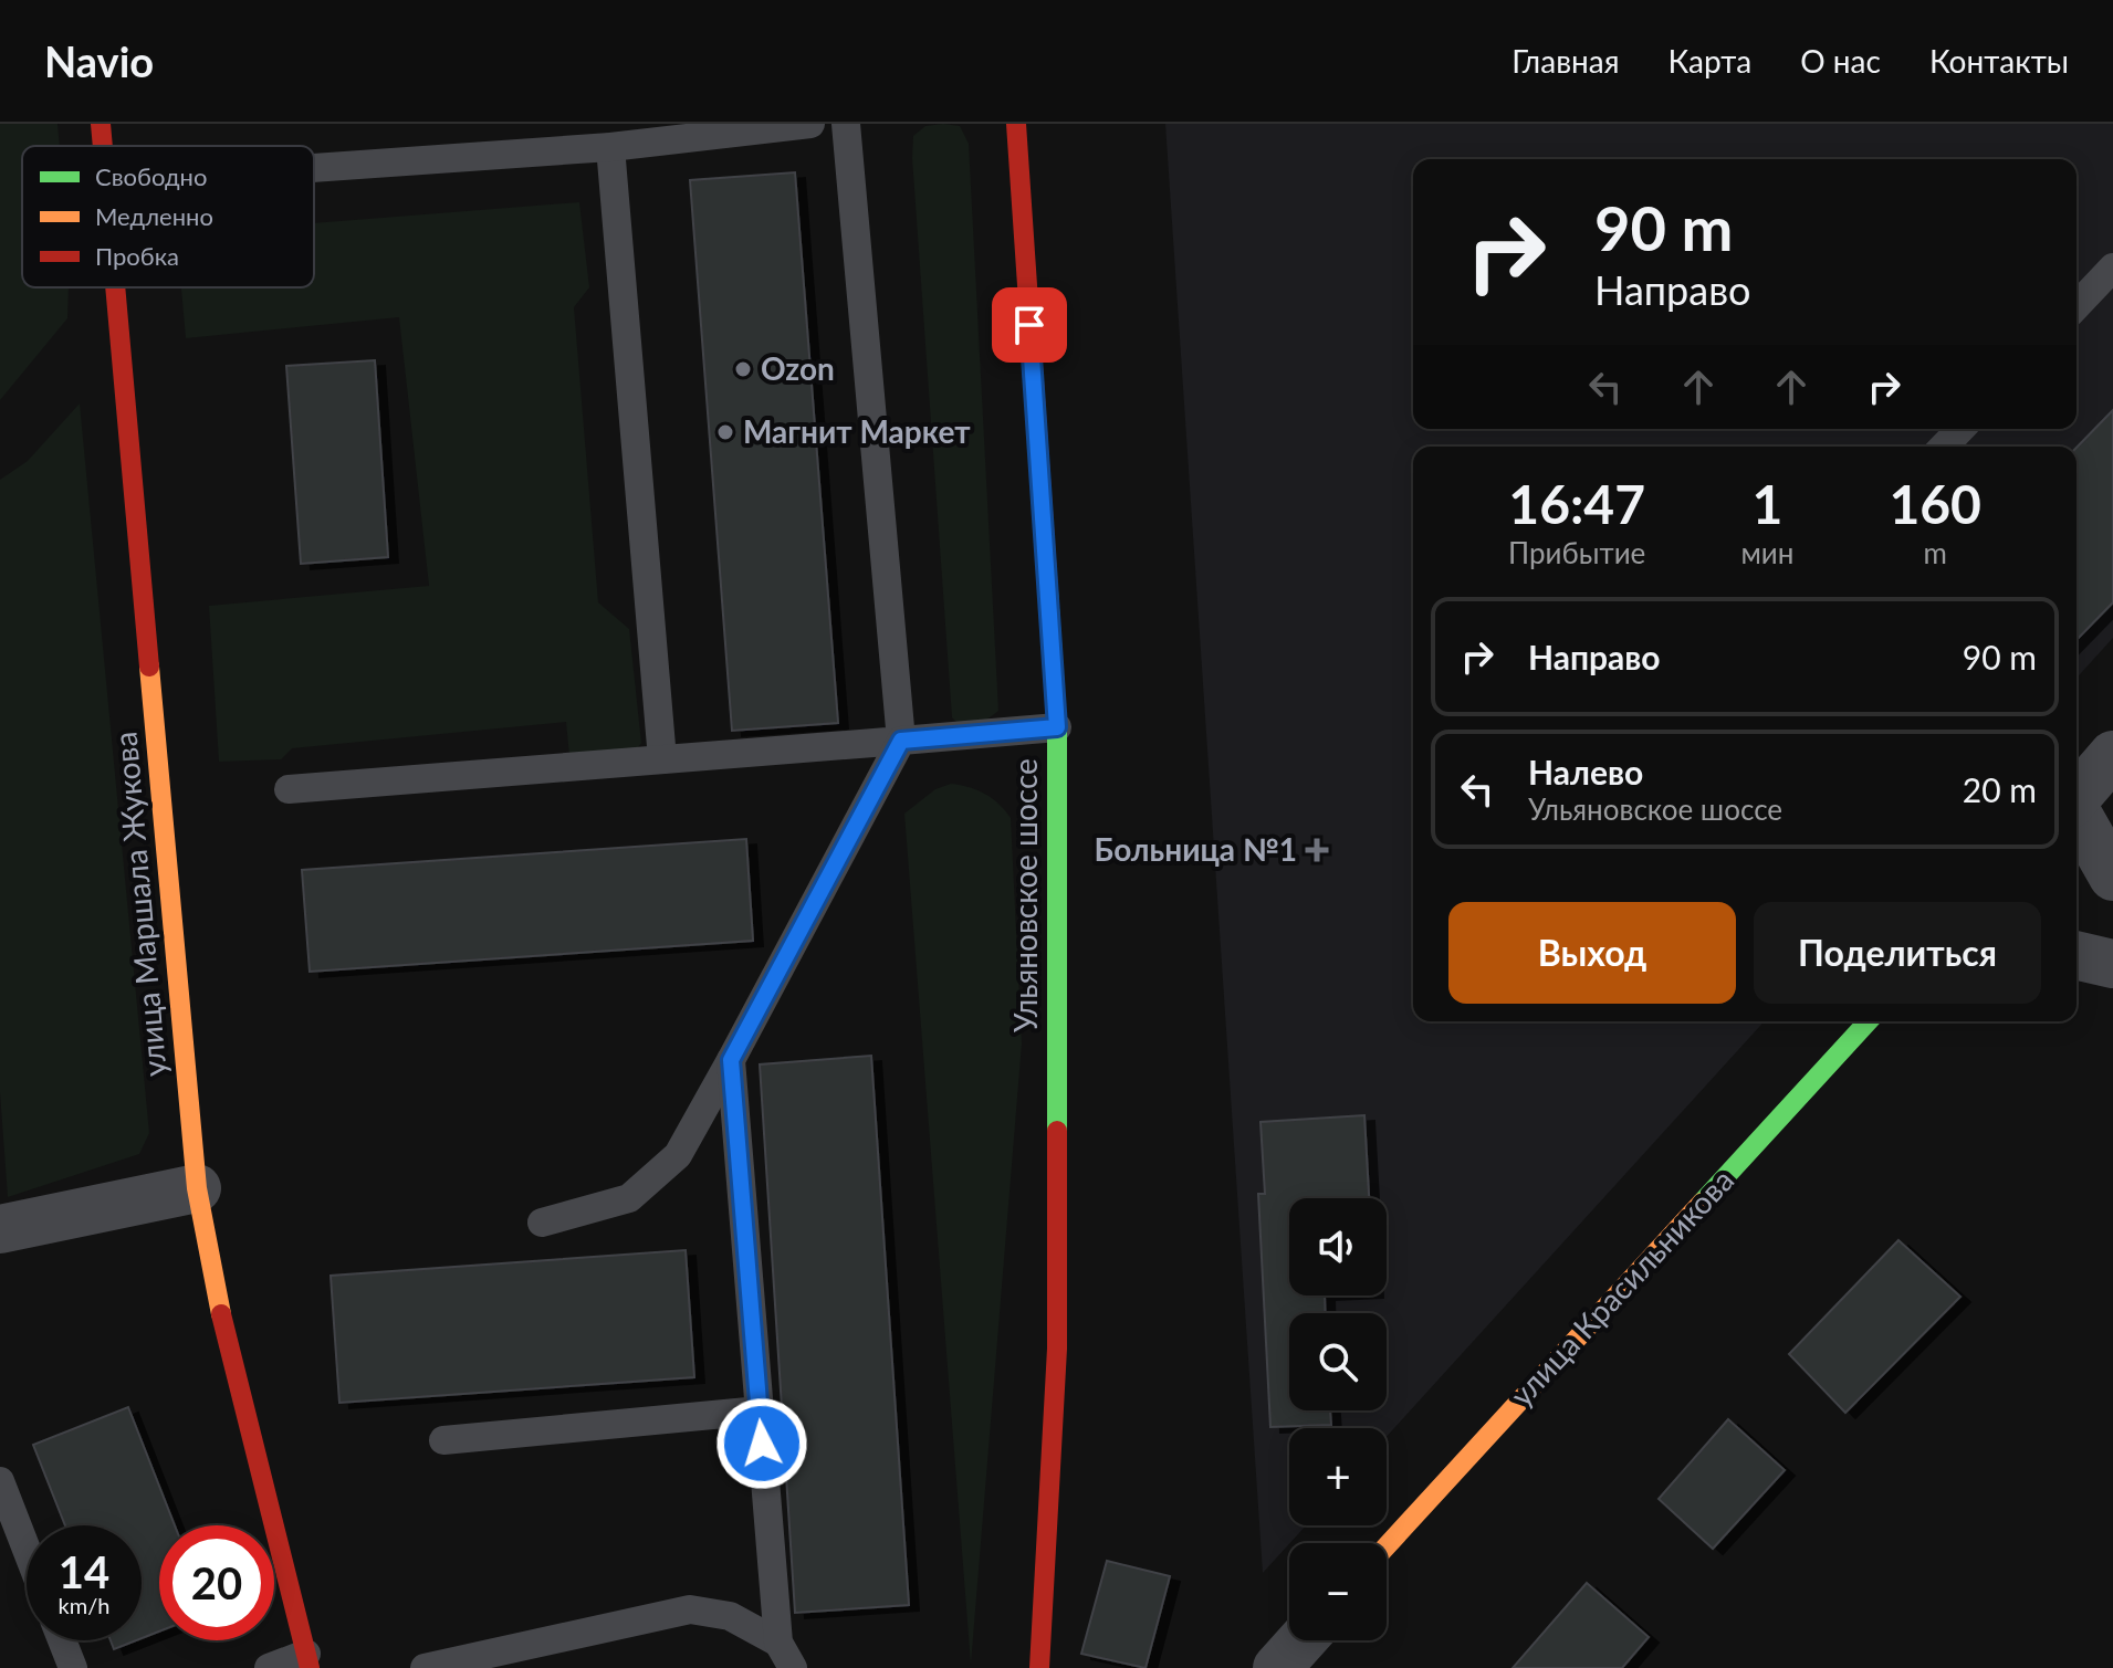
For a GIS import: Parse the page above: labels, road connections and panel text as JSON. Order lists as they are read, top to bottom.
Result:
{
  "streets": {
    "street": ["Ульяновское шоссе", "улица Маршала Жукова", "улица Красильникова"]
  },
  "places": {
    "other": ["Ozon", "Магнит Маркет"],
    "health": ["Больница №1"]
  },
  "legend": ["Свободно", "Медленно", "Пробка"],
  "page": {
    "header": "Navio",
    "nav": [
      "Главная",
      "Карта",
      "О нас",
      "Контакты"
    ],
    "turn": ["90 m", "Направо"],
    "eta": [
      "16:47",
      "Прибытие",
      "1",
      "мин",
      "160",
      "m"
    ],
    "list": [
      {
        "name": "Направо",
        "value": "90 m"
      },
      {
        "name": "Налево",
        "note": "Ульяновское шоссе",
        "value": "20 m"
      }
    ],
    "buttons": ["Выход", "Поделиться"],
    "map_buttons": ["+", "−"],
    "speed": "14 km/h",
    "limit": "20"
  }
}
